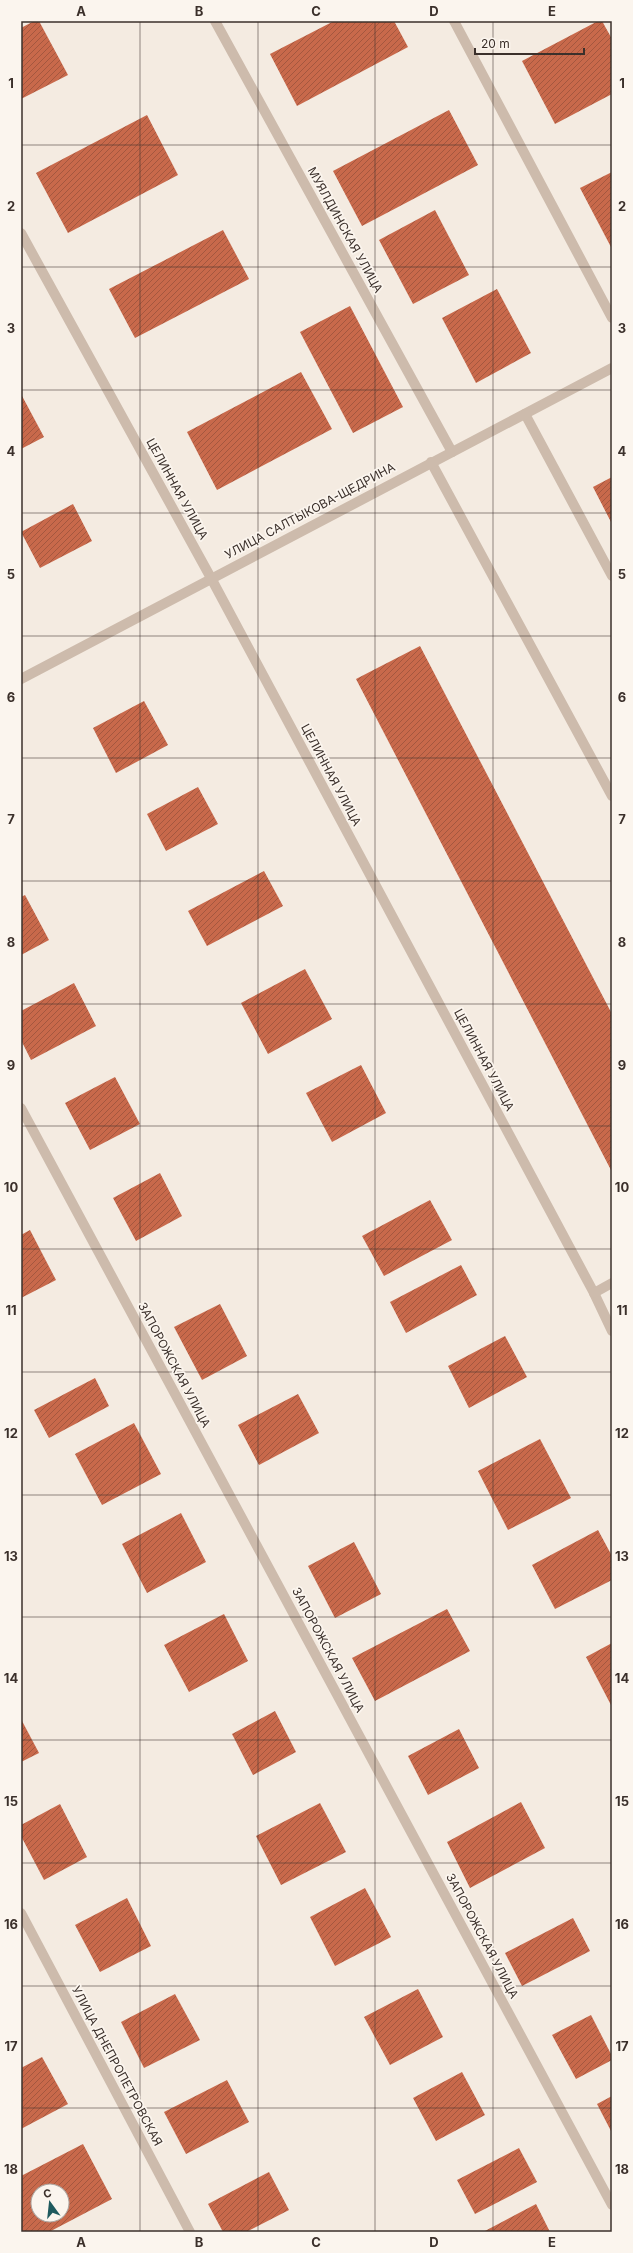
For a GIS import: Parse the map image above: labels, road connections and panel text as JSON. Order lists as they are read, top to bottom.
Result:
{
  "streets": {
    "street": [
      "МУЯЛДИНСКАЯ УЛИЦА",
      "ЦЕЛИННАЯ УЛИЦА",
      "УЛИЦА САЛТЫКОВА-ЩЕДРИНА",
      "ЗАПОРОЖСКАЯ УЛИЦА",
      "УЛИЦА ДНЕПРОПЕТРОВСКАЯ"
    ]
  },
  "crossings": [
    ["МУЯЛДИНСКАЯ УЛИЦА", "УЛИЦА САЛТЫКОВА-ЩЕДРИНА"],
    ["ЦЕЛИННАЯ УЛИЦА", "УЛИЦА САЛТЫКОВА-ЩЕДРИНА"]
  ],
  "scale_bar": "20 m",
  "north": "top",
  "grid": {
    "columns": [
      "A",
      "B",
      "C",
      "D",
      "E"
    ],
    "rows": [
      "1",
      "2",
      "3",
      "4",
      "5",
      "6",
      "7",
      "8",
      "9",
      "10",
      "11",
      "12",
      "13",
      "14",
      "15",
      "16",
      "17",
      "18"
    ]
  }
}
